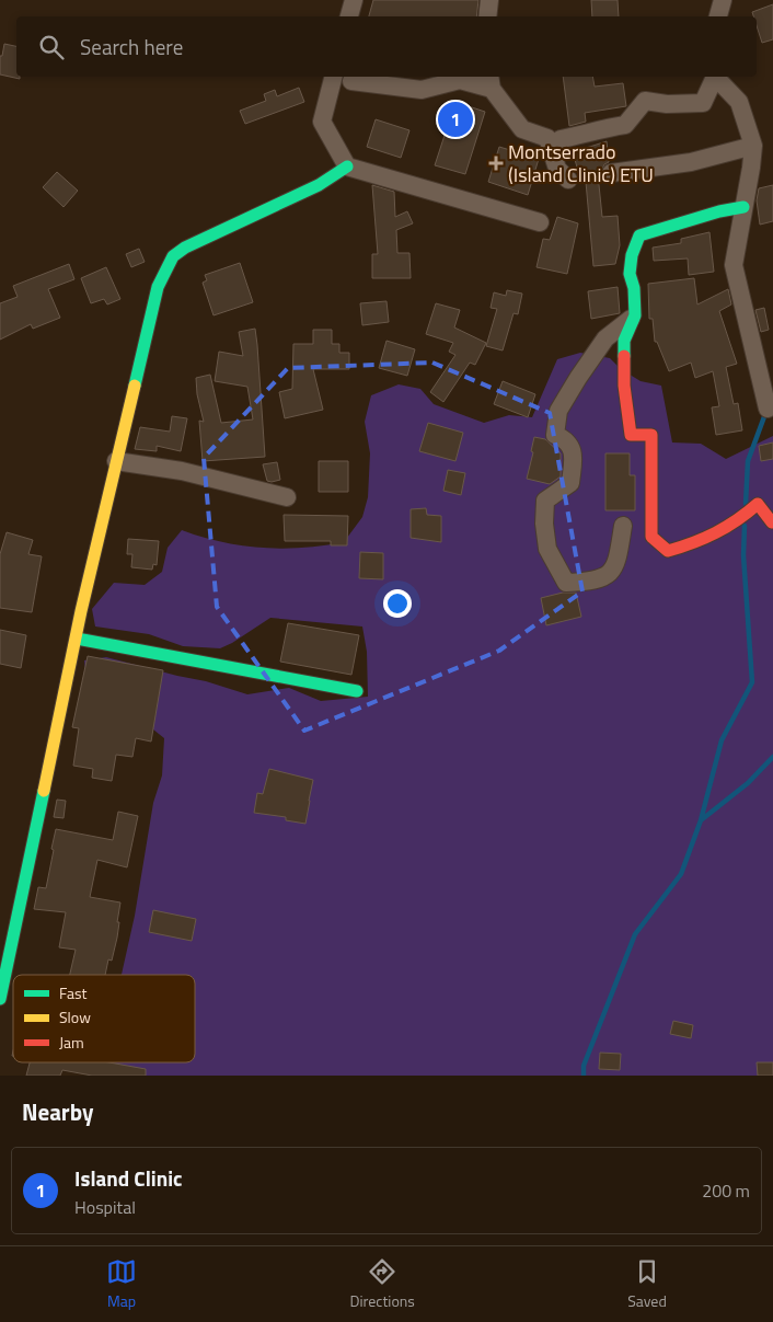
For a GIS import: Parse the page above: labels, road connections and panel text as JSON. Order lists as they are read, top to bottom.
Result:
{
  "places": {
    "health": ["Montserrado (Island Clinic) ETU"]
  },
  "legend": ["Fast", "Slow", "Jam"],
  "page": {
    "search": "Search here",
    "pins": "1",
    "heading": "Nearby",
    "list": [
      {
        "mark": "1",
        "name": "Island Clinic",
        "note": "Hospital",
        "value": "200 m"
      }
    ],
    "nav": ["Map", "Directions", "Saved"]
  }
}
